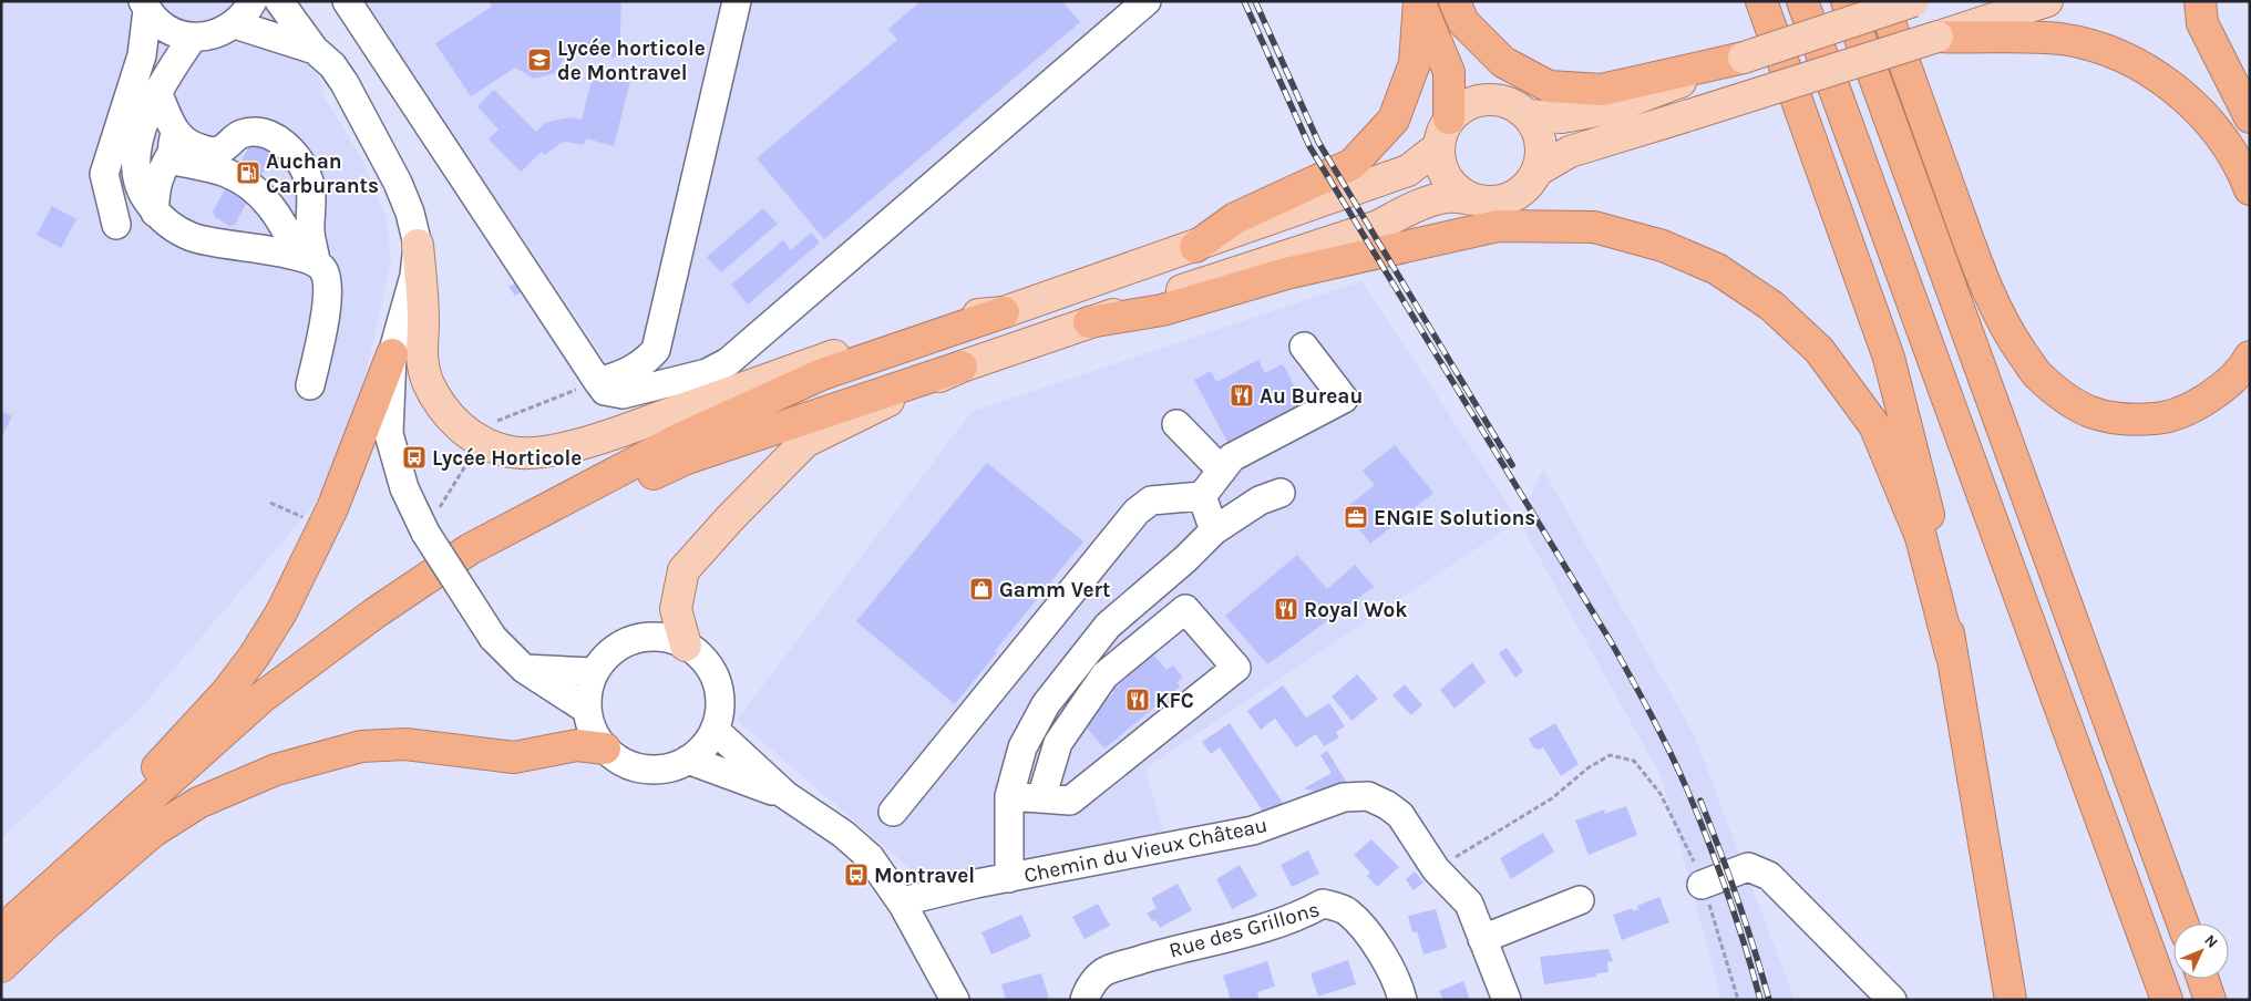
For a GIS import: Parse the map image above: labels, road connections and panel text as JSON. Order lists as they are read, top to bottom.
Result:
{
  "streets": {
    "street": ["Chemin du Vieux Château", "Rue des Grillons"]
  },
  "places": {
    "school or university": ["Lycée horticole de Montravel"],
    "fuel station": ["Auchan Carburants"],
    "restaurant": ["Au Bureau", "Royal Wok", "KFC"],
    "bus stop": ["Lycée Horticole", "Montravel"],
    "office": ["ENGIE Solutions"],
    "shop": ["Gamm Vert"]
  },
  "north": "top right"
}
